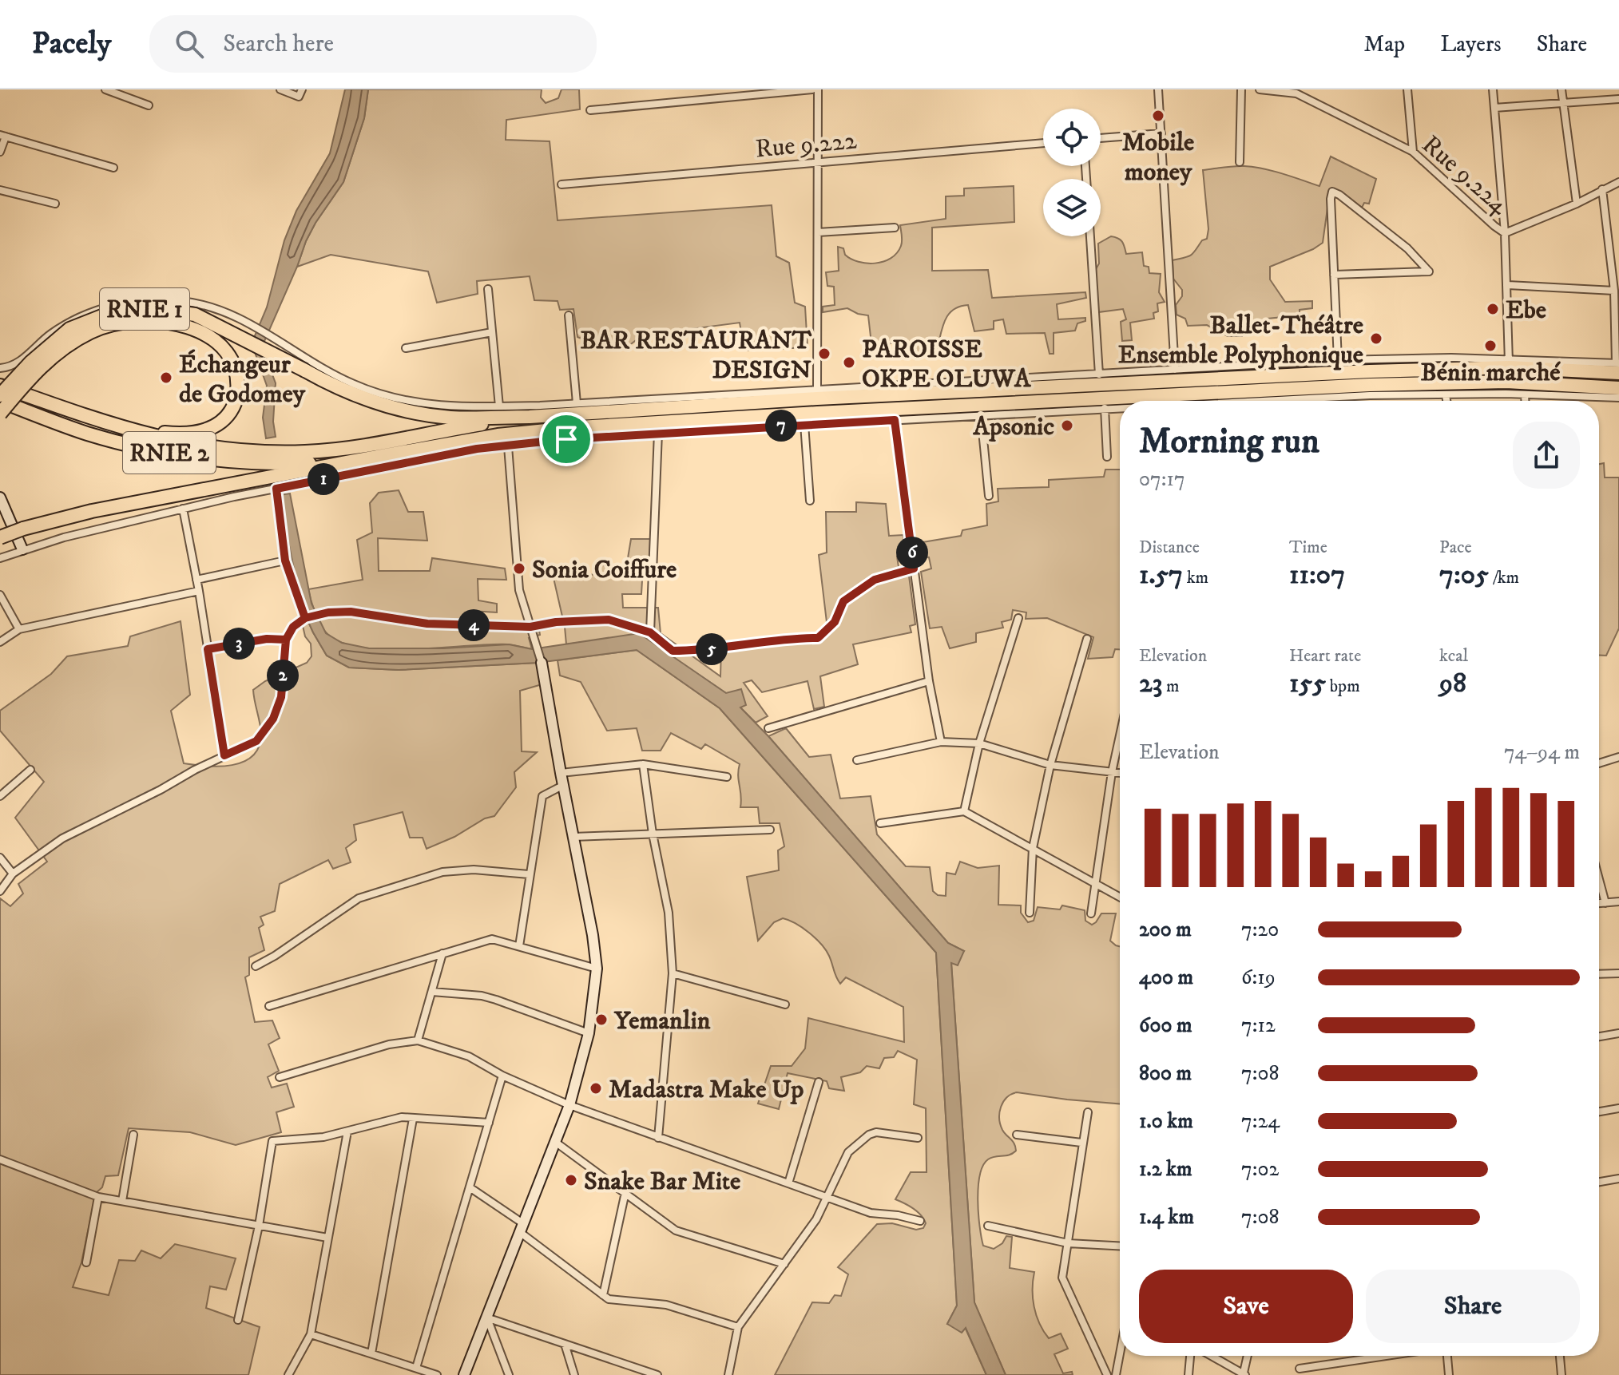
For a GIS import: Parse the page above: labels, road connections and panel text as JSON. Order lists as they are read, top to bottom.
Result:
{
  "streets": {
    "highway": ["RNIE 1", "RNIE 2"],
    "street": ["Rue 9.222", "Rue 9.224"]
  },
  "crossings": [
    ["RNIE 1", "RNIE 2"]
  ],
  "places": [
    "Mobile money",
    "Ebe",
    "Ballet-Théâtre Ensemble Polyphonique",
    "Bénin marché",
    "BAR RESTAURANT DESIGN",
    "PAROISSE OKPE OLUWA",
    "Échangeur de Godomey",
    "Apsonic",
    "Sonia Coiffure",
    "Yemanlin",
    "Madastra Make Up",
    "Snake Bar Mite"
  ],
  "page": {
    "header": "Pacely",
    "search": "Search here",
    "nav": ["Map", "Layers", "Share"],
    "heading": ["Morning run", "07:17"],
    "pins": [
      "7",
      "1",
      "6",
      "4",
      "3",
      "5",
      "2"
    ],
    "stats": [
      ["Distance", "1.57 km"],
      ["Time", "11:07"],
      ["Pace", "7:05 /km"],
      ["Elevation", "23 m"],
      ["Heart rate", "155 bpm"],
      ["kcal", "98"]
    ],
    "chart": ["Elevation", "74–94 m"],
    "list": [
      {
        "name": "200 m",
        "note": "7:20"
      },
      {
        "name": "400 m",
        "note": "6:19"
      },
      {
        "name": "600 m",
        "note": "7:12"
      },
      {
        "name": "800 m",
        "note": "7:08"
      },
      {
        "name": "1.0 km",
        "note": "7:24"
      },
      {
        "name": "1.2 km",
        "note": "7:02"
      },
      {
        "name": "1.4 km",
        "note": "7:08"
      }
    ],
    "buttons": ["Save", "Share"]
  }
}
